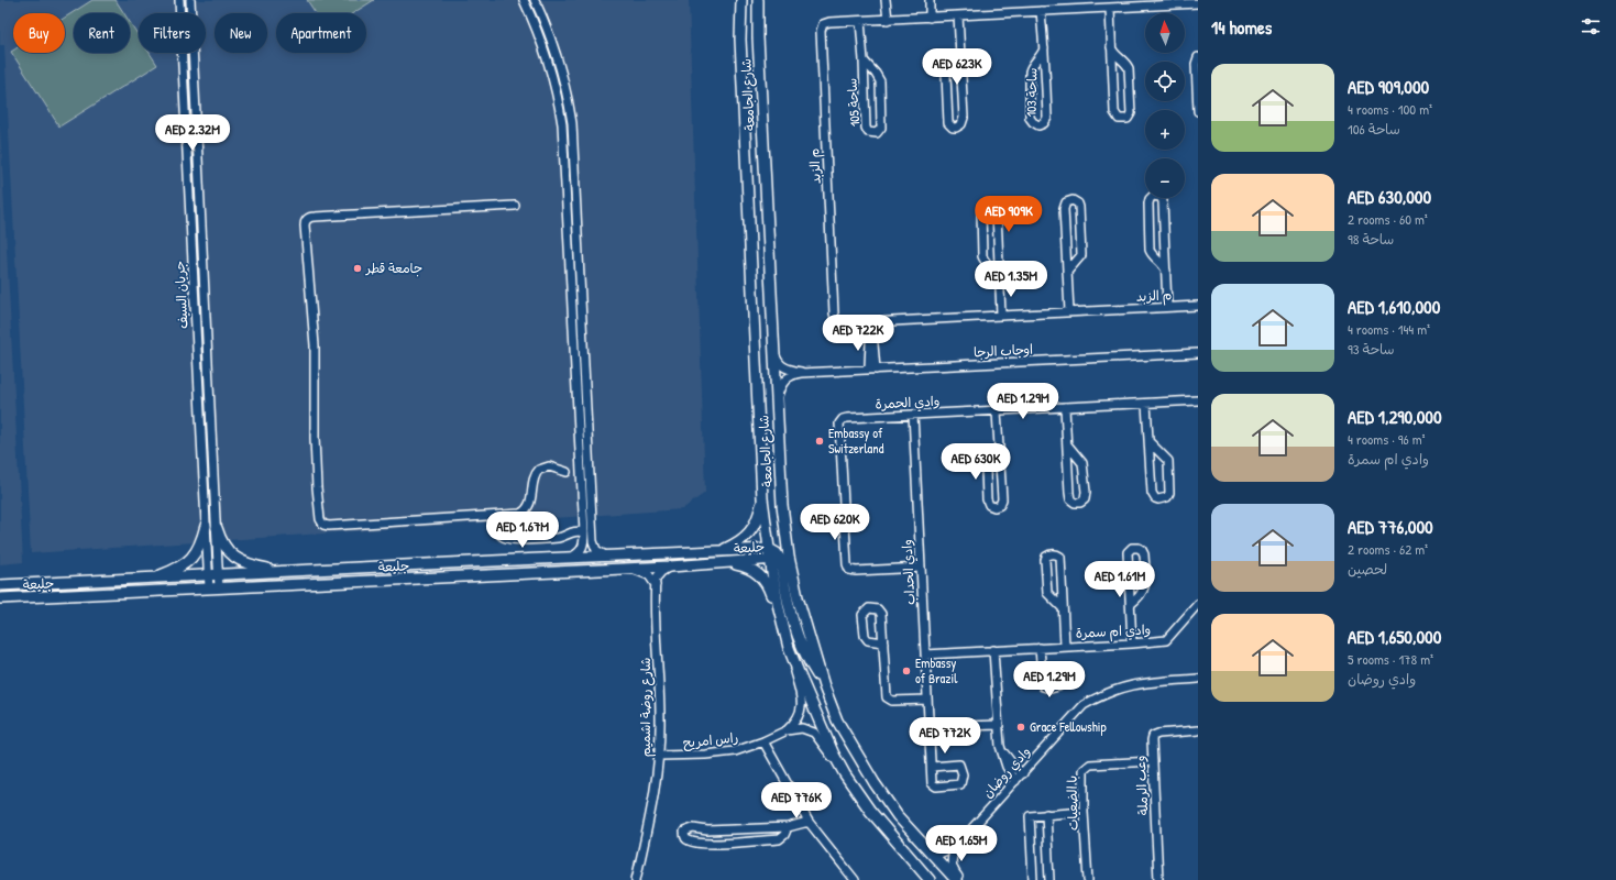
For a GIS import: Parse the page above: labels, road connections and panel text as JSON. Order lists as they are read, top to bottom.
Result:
{
  "streets": {
    "main road": ["شارع الجامعة", "جليعة"],
    "street": [
      "ساحة 103",
      "ساحة 105",
      "م الزبد",
      "جريان السيف",
      "اوجاب الرجا",
      "وادي الحمرة",
      "وادي الحداب",
      "وادي ام سمرة",
      "شارع روضة اشميم",
      "راس امريح",
      "وادي روضان",
      "وعب الرملة",
      "با الضعيات"
    ]
  },
  "crossings": [
    ["ساحة 103", "م الزبد"],
    ["شارع الجامعة", "اوجاب الرجا"],
    ["شارع الجامعة", "جليعة"],
    ["شارع الجامعة", "راس امريح"],
    ["شارع الجامعة", "وادي روضان"],
    ["ساحة 105", "م الزبد"],
    ["جريان السيف", "جليعة"],
    ["وادي الحمرة", "وادي الحداب"],
    ["وادي الحداب", "وادي ام سمرة"],
    ["شارع روضة اشميم", "راس امريح"],
    ["وعب الرملة", "با الضعيات"]
  ],
  "places": [
    "جامعة قطر",
    "Embassy of Switzerland",
    "Embassy of Brazil",
    "Grace Fellowship"
  ],
  "north": "top",
  "page": {
    "heading": "14 homes",
    "map_buttons": ["+", "−"],
    "chip": [
      "Buy",
      "Rent",
      "Filters",
      "New",
      "Apartment"
    ],
    "price": [
      "AED 623K",
      "AED 2.32M",
      "AED 909K",
      "AED 1.35M",
      "AED 722K",
      "AED 1.29M",
      "AED 630K",
      "AED 620K",
      "AED 1.67M",
      "AED 1.61M",
      "AED 1.29M",
      "AED 772K",
      "AED 776K",
      "AED 1.65M"
    ],
    "list": [
      {
        "name": "AED 909,000",
        "note": "4 rooms · 100 m² · ساحة 106"
      },
      {
        "name": "AED 630,000",
        "note": "2 rooms · 60 m² · ساحة 98"
      },
      {
        "name": "AED 1,610,000",
        "note": "4 rooms · 144 m² · ساحة 93"
      },
      {
        "name": "AED 1,290,000",
        "note": "4 rooms · 96 m² · وادي ام سمرة"
      },
      {
        "name": "AED 776,000",
        "note": "2 rooms · 62 m² · لحصين"
      },
      {
        "name": "AED 1,650,000",
        "note": "5 rooms · 178 m² · وادي روضان"
      }
    ]
  }
}
